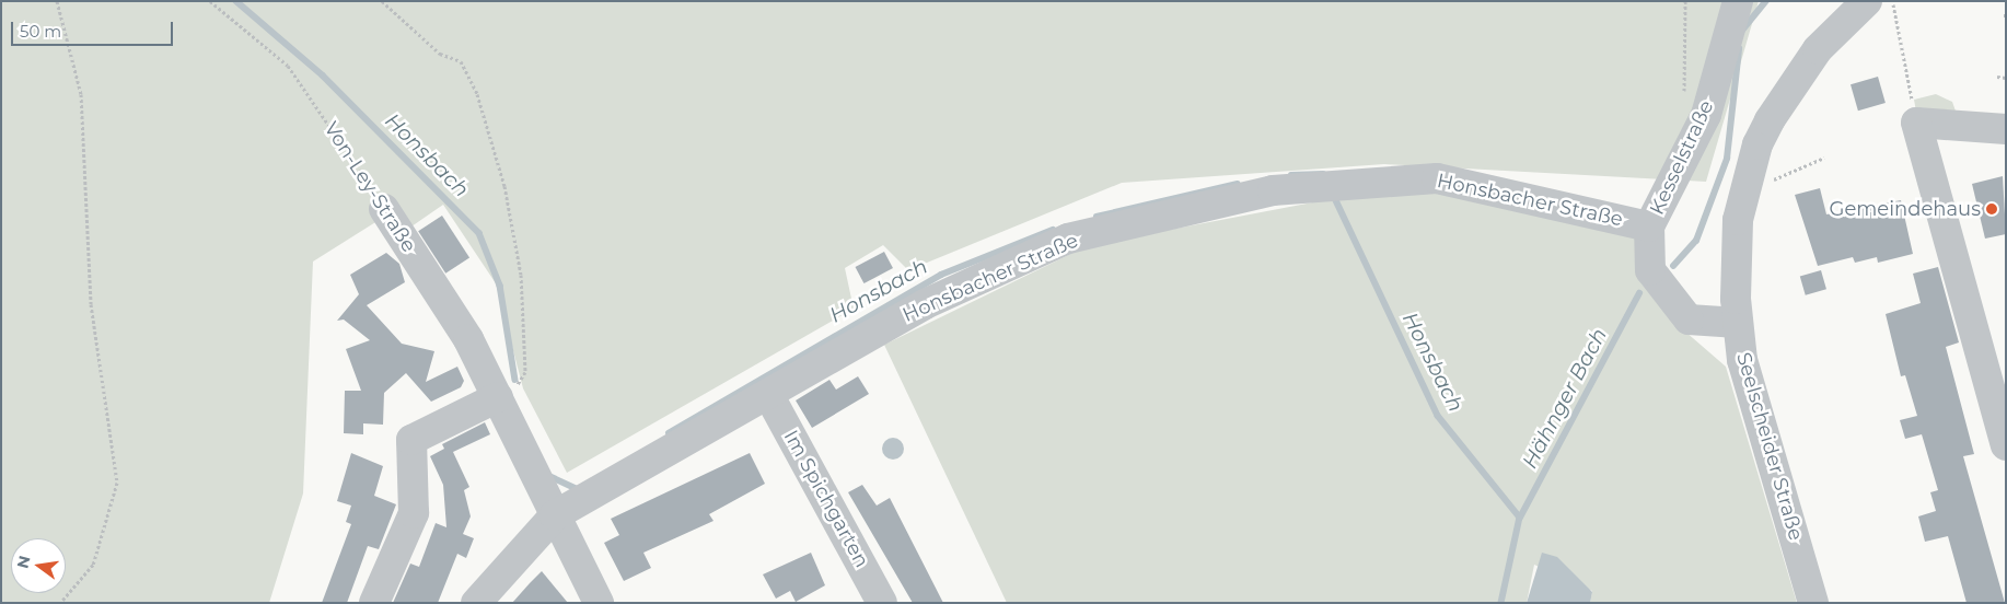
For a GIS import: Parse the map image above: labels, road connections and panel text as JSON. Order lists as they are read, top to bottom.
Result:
{
  "streets": {
    "street": [
      "Kesselstraße",
      "Von-Ley-Straße",
      "Honsbacher Straße",
      "Seelscheider Straße",
      "Im Spichgarten"
    ]
  },
  "crossings": [
    ["Kesselstraße", "Honsbacher Straße"],
    ["Kesselstraße", "Seelscheider Straße"],
    ["Von-Ley-Straße", "Honsbacher Straße"],
    ["Honsbacher Straße", "Im Spichgarten"]
  ],
  "water": ["Honsbach", "Hähnger Bach"],
  "places": ["Gemeindehaus"],
  "scale_bar": "50 m",
  "north": "left"
}
